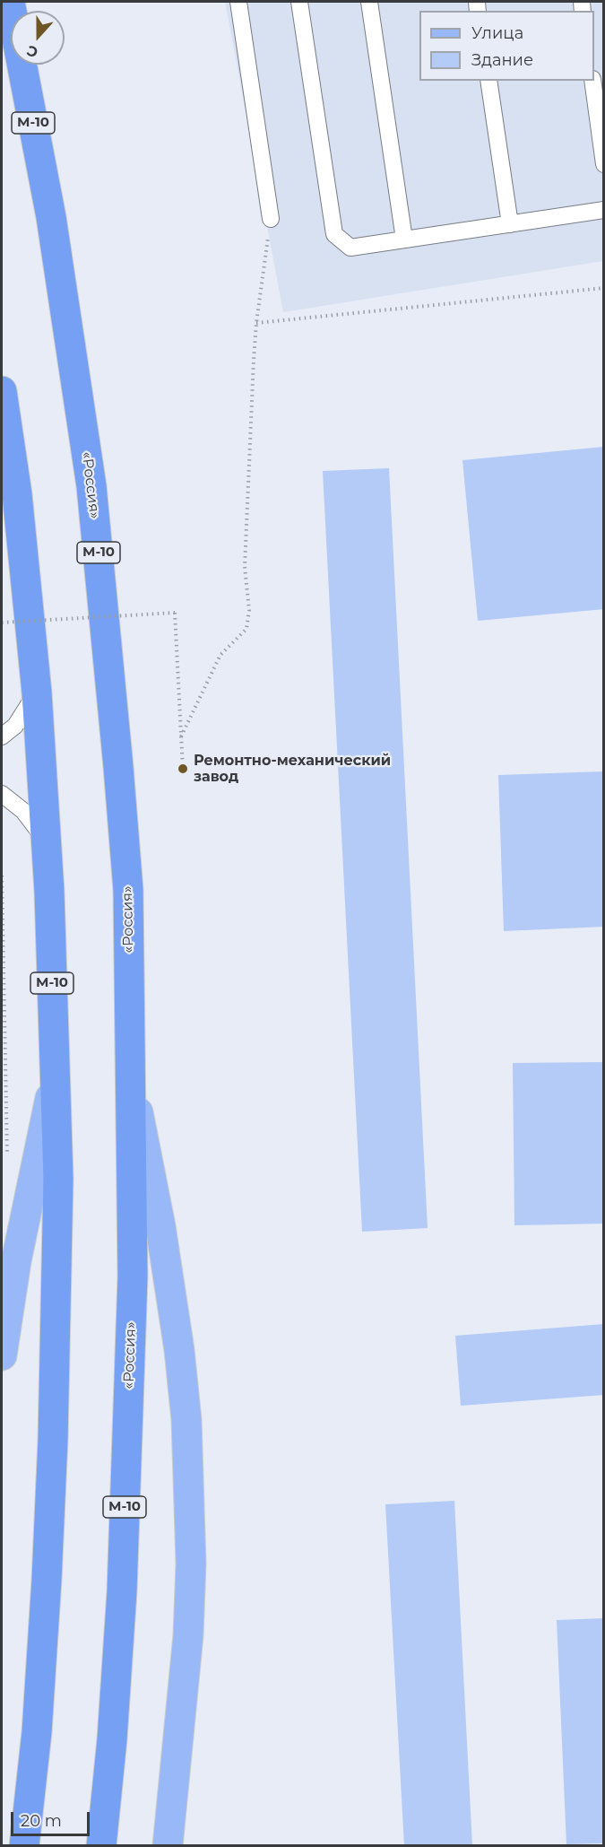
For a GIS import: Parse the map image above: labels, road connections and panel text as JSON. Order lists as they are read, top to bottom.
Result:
{
  "streets": {
    "highway": ["М-10", "«Россия»"]
  },
  "places": ["Ремонтно-механический завод"],
  "legend": ["Улица", "Здание"],
  "scale_bar": "20 m",
  "north": "bottom"
}
